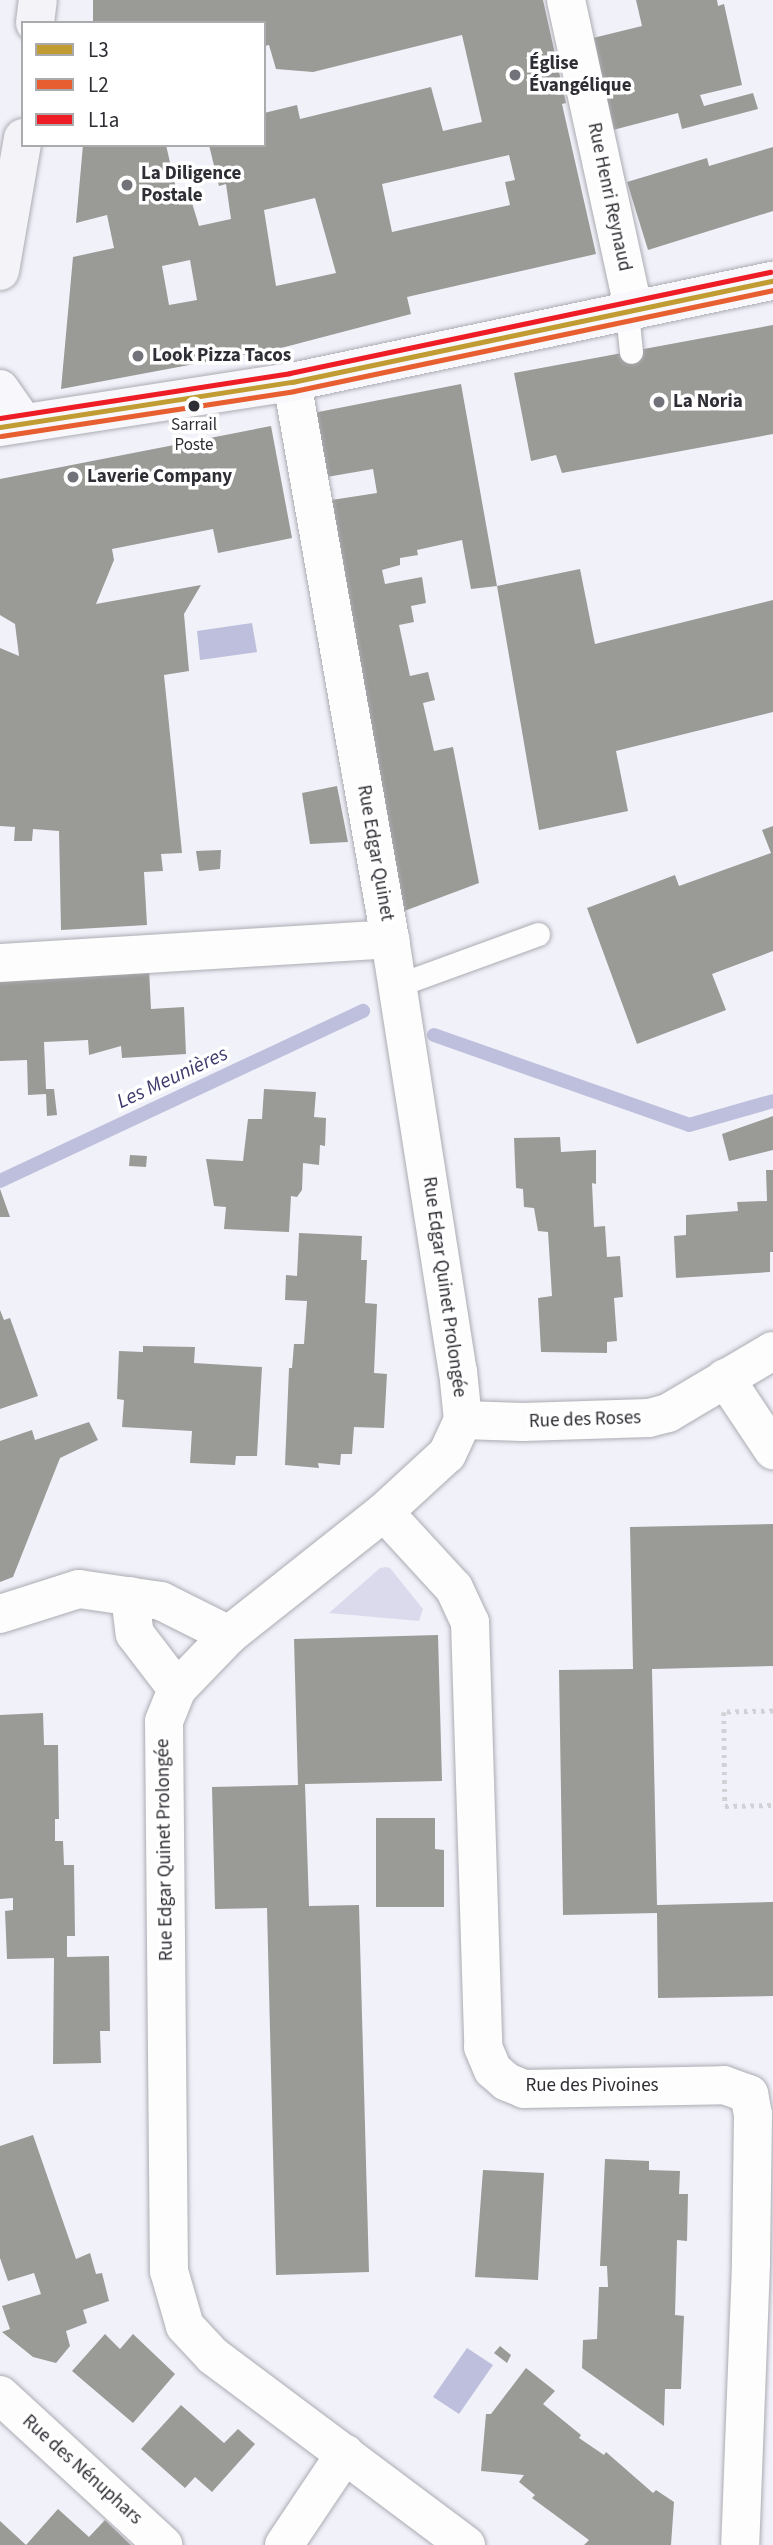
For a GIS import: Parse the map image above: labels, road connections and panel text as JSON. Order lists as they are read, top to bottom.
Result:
{
  "streets": {
    "street": [
      "Rue Henri Reynaud",
      "Rue Edgar Quinet",
      "Rue Edgar Quinet Prolongée",
      "Rue des Roses",
      "Rue des Pivoines",
      "Rue des Nénuphars"
    ]
  },
  "crossings": [
    ["Rue Edgar Quinet", "Rue Edgar Quinet Prolongée"],
    ["Rue Edgar Quinet Prolongée", "Rue des Roses"],
    ["Rue Edgar Quinet Prolongée", "Rue des Pivoines"]
  ],
  "water": ["Les Meunières"],
  "places": [
    "Église Évangélique",
    "La Diligence Postale",
    "Look Pizza Tacos",
    "La Noria",
    "Sarrail Poste",
    "Laverie Company"
  ],
  "lines": ["transit line L1a", "transit line L3", "transit line L2"],
  "legend": ["L3", "L2", "L1a"]
}
